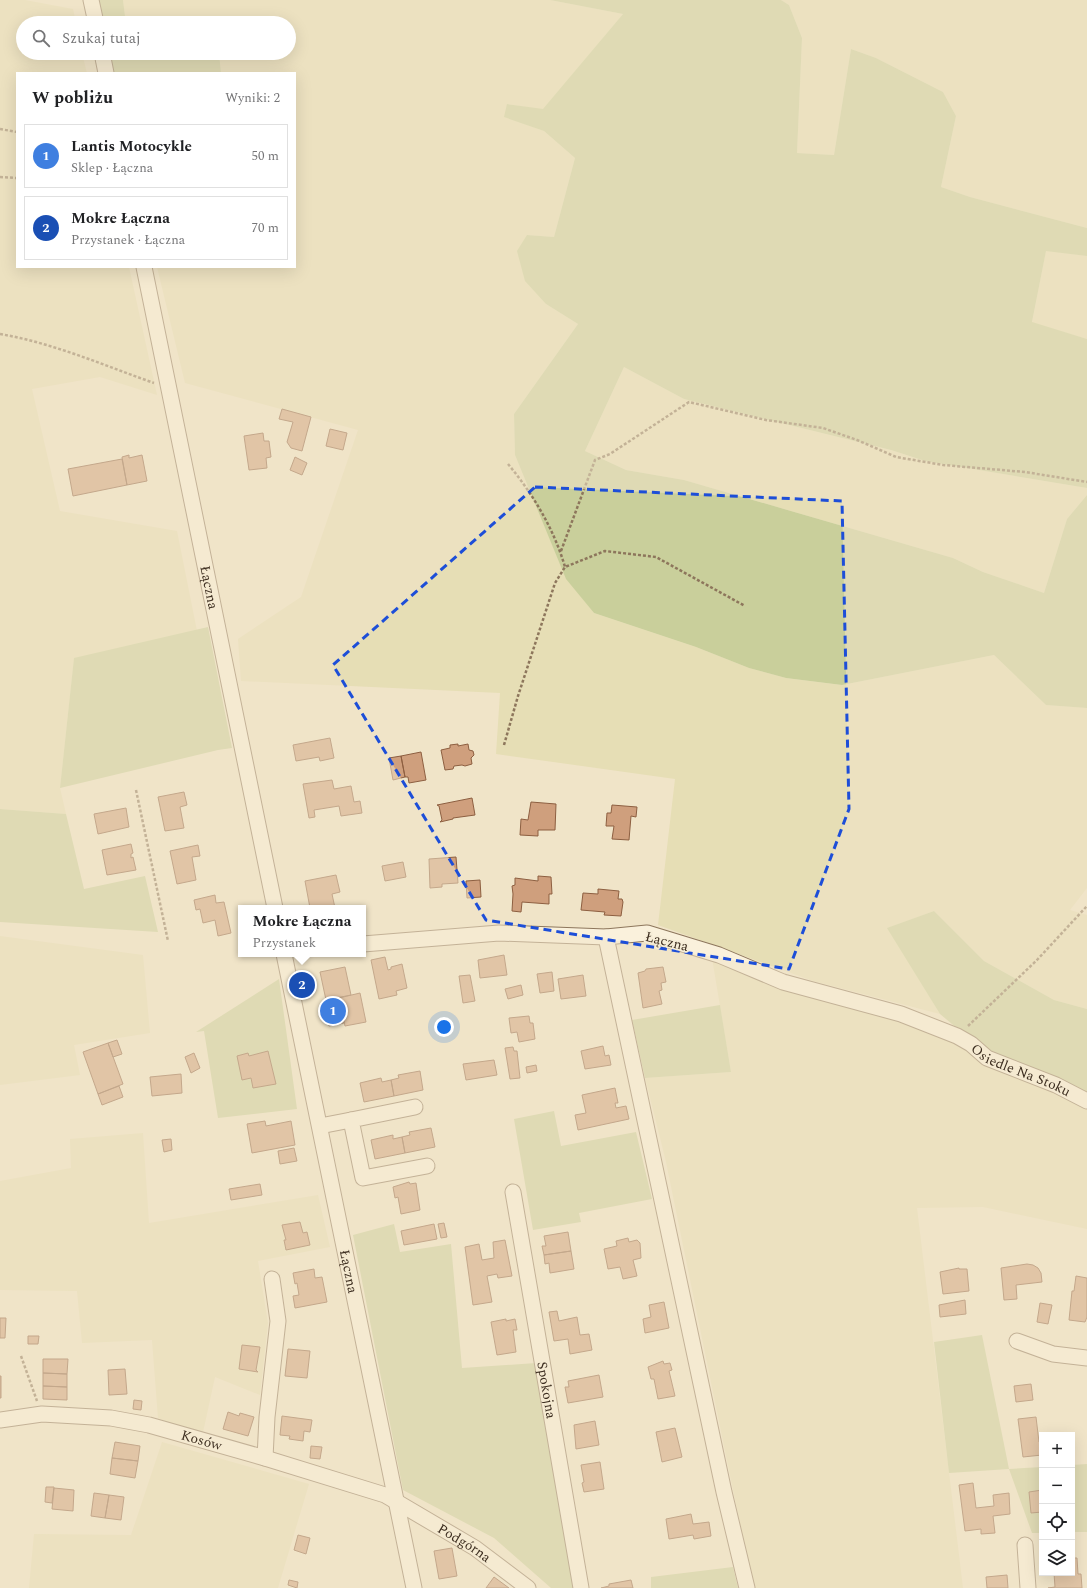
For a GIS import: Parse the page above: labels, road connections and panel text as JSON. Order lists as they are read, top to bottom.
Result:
{
  "streets": {
    "street": [
      "Łączna",
      "Osiedle Na Stoku",
      "Spokojna",
      "Kosów",
      "Podgórna"
    ]
  },
  "crossings": [
    ["Łączna", "Osiedle Na Stoku"],
    ["Łączna", "Kosów"],
    ["Łączna", "Podgórna"],
    ["Kosów", "Podgórna"]
  ],
  "page": {
    "search": "Szukaj tutaj",
    "heading": ["W pobliżu", "Wyniki: 2"],
    "list": [
      {
        "mark": "1",
        "name": "Lantis Motocykle",
        "note": "Sklep · Łączna",
        "value": "50 m"
      },
      {
        "mark": "2",
        "name": "Mokre Łączna",
        "note": "Przystanek · Łączna",
        "value": "70 m"
      }
    ],
    "popup": ["Mokre Łączna", "Przystanek"],
    "pins": ["2", "1"],
    "map_buttons": ["+", "−"]
  }
}
